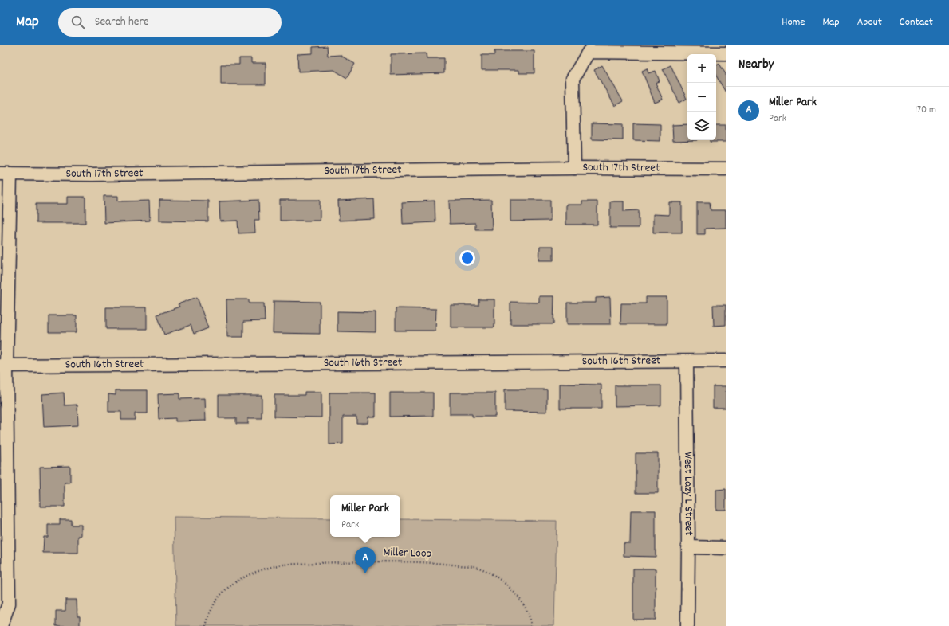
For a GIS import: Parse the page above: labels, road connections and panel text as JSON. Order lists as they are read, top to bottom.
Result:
{
  "streets": {
    "street": ["South 17th Street", "South 16th Street", "West Lazy L Street"],
    "path": ["Miller Loop"]
  },
  "crossings": [
    ["South 16th Street", "West Lazy L Street"]
  ],
  "page": {
    "header": "Map",
    "search": "Search here",
    "nav": [
      "Home",
      "Map",
      "About",
      "Contact"
    ],
    "heading": "Nearby",
    "map_buttons": ["+", "−"],
    "list": [
      {
        "mark": "A",
        "name": "Miller Park",
        "note": "Park",
        "value": "170 m"
      }
    ],
    "popup": ["Miller Park", "Park"],
    "pins": "A"
  }
}
